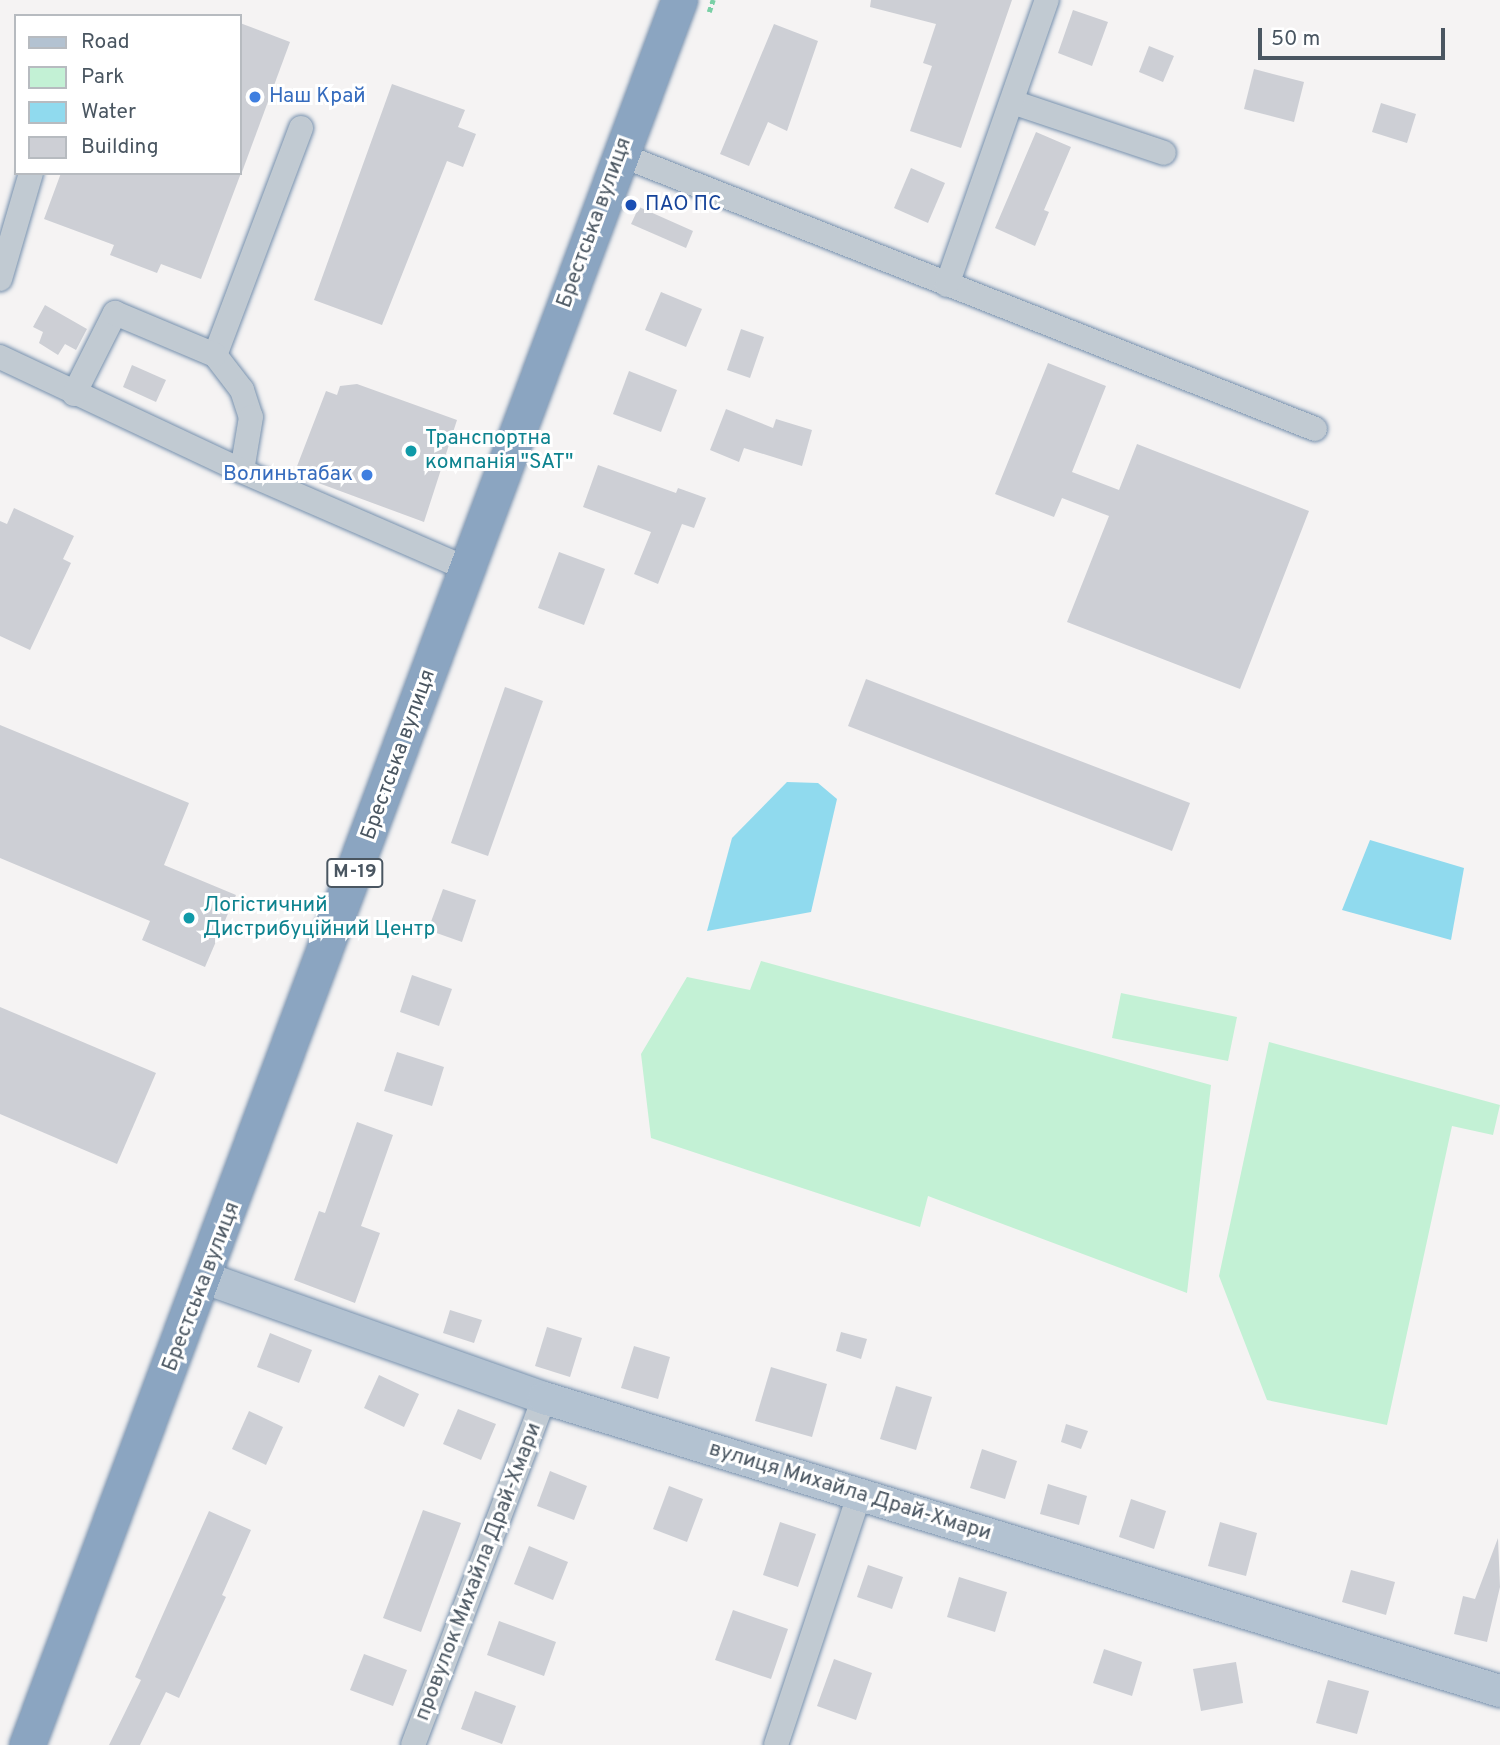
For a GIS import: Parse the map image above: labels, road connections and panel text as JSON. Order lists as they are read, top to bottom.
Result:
{
  "streets": {
    "highway": ["Брестська вулиця", "М-19"],
    "main road": ["вулиця Михайла Драй-Хмари"],
    "street": ["провулок Михайла Драй-Хмари"]
  },
  "crossings": [
    ["Брестська вулиця", "вулиця Михайла Драй-Хмари"],
    ["вулиця Михайла Драй-Хмари", "провулок Михайла Драй-Хмари"]
  ],
  "places": [
    "Наш Край",
    "ПАО ПС",
    "Транспортна компанія \"SAT\"",
    "Волиньтабак",
    "Логістичний Дистрибуційний Центр"
  ],
  "legend": [
    "Road",
    "Park",
    "Water",
    "Building"
  ],
  "scale_bar": "50 m"
}
